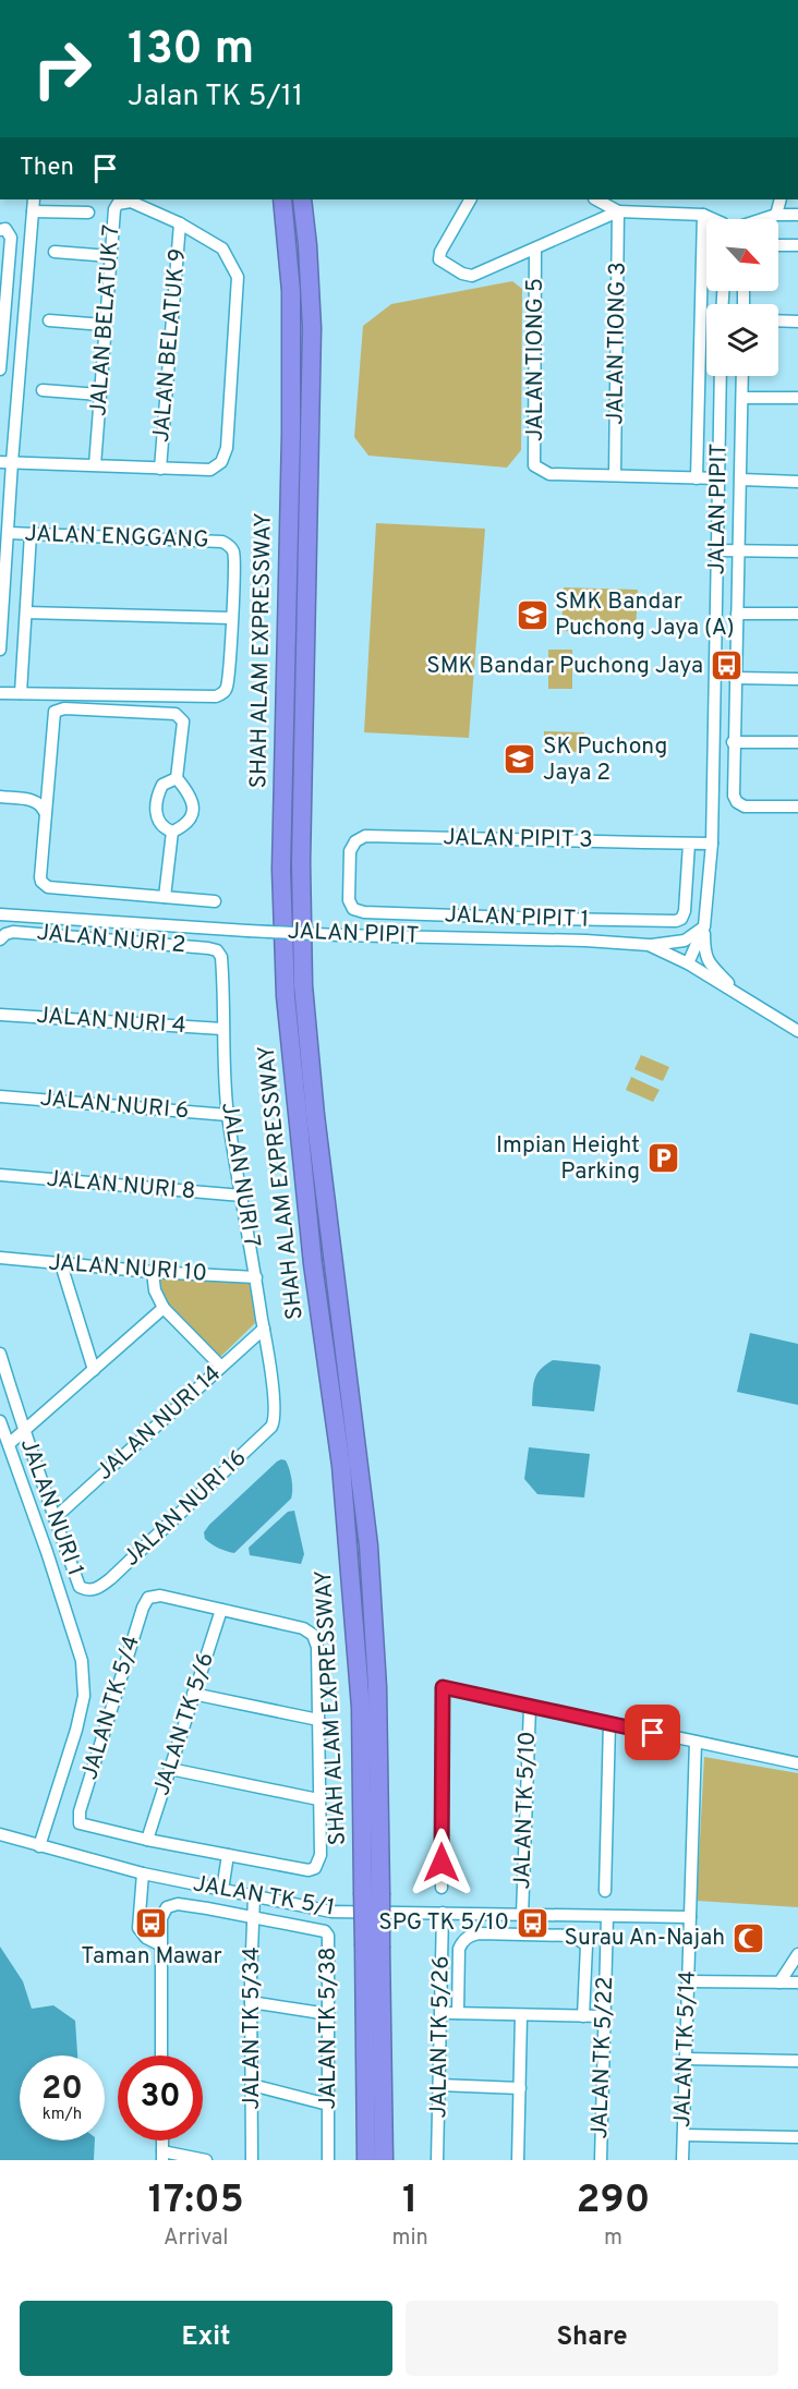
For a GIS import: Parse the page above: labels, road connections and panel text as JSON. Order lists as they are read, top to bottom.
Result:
{
  "streets": {
    "highway": ["SHAH ALAM EXPRESSWAY"],
    "street": [
      "JALAN BELATUK 7",
      "JALAN TIONG 3",
      "JALAN BELATUK 9",
      "JALAN TIONG 5",
      "JALAN PIPIT",
      "JALAN ENGGANG",
      "JALAN PIPIT 3",
      "JALAN PIPIT 1",
      "JALAN NURI 2",
      "JALAN NURI 4",
      "JALAN NURI 6",
      "JALAN NURI 7",
      "JALAN NURI 8",
      "JALAN NURI 10",
      "JALAN NURI 14",
      "JALAN NURI 1",
      "JALAN NURI 16",
      "JALAN TK 5/4",
      "JALAN TK 5/6",
      "JALAN TK 5/10",
      "JALAN TK 5/1",
      "JALAN TK 5/34",
      "JALAN TK 5/38",
      "JALAN TK 5/26",
      "JALAN TK 5/14",
      "JALAN TK 5/22"
    ]
  },
  "crossings": [
    ["JALAN BELATUK 7", "JALAN BELATUK 9"],
    ["JALAN TIONG 3", "JALAN TIONG 5"],
    ["JALAN PIPIT", "JALAN PIPIT 3"],
    ["JALAN PIPIT 3", "JALAN PIPIT 1"],
    ["JALAN NURI 2", "JALAN NURI 7"],
    ["JALAN NURI 4", "JALAN NURI 7"],
    ["JALAN NURI 6", "JALAN NURI 7"],
    ["JALAN NURI 7", "JALAN NURI 8"],
    ["JALAN NURI 7", "JALAN NURI 10"],
    ["JALAN NURI 7", "JALAN NURI 14"],
    ["JALAN NURI 7", "JALAN NURI 16"],
    ["JALAN NURI 14", "JALAN NURI 1"],
    ["JALAN NURI 1", "JALAN NURI 16"],
    ["JALAN TK 5/4", "JALAN TK 5/6"],
    ["JALAN TK 5/10", "JALAN TK 5/1"],
    ["JALAN TK 5/1", "JALAN TK 5/34"],
    ["JALAN TK 5/1", "JALAN TK 5/26"],
    ["JALAN TK 5/1", "JALAN TK 5/14"],
    ["JALAN TK 5/1", "JALAN TK 5/22"],
    ["JALAN TK 5/34", "JALAN TK 5/38"]
  ],
  "places": {
    "school or university": ["SMK Bandar Puchong Jaya (A)", "SK Puchong Jaya 2"],
    "bus stop": ["SMK Bandar Puchong Jaya", "Taman Mawar", "SPG TK 5/10"],
    "parking": ["Impian Height Parking"],
    "mosque": ["Surau An-Najah"]
  },
  "north": "bottom right",
  "page": {
    "turn": ["130 m", "Jalan TK 5/11"],
    "then": "Then",
    "speed": "20 km/h",
    "limit": "30",
    "eta": [
      "17:05",
      "Arrival",
      "1",
      "min",
      "290",
      "m"
    ],
    "buttons": ["Exit", "Share"]
  }
}
